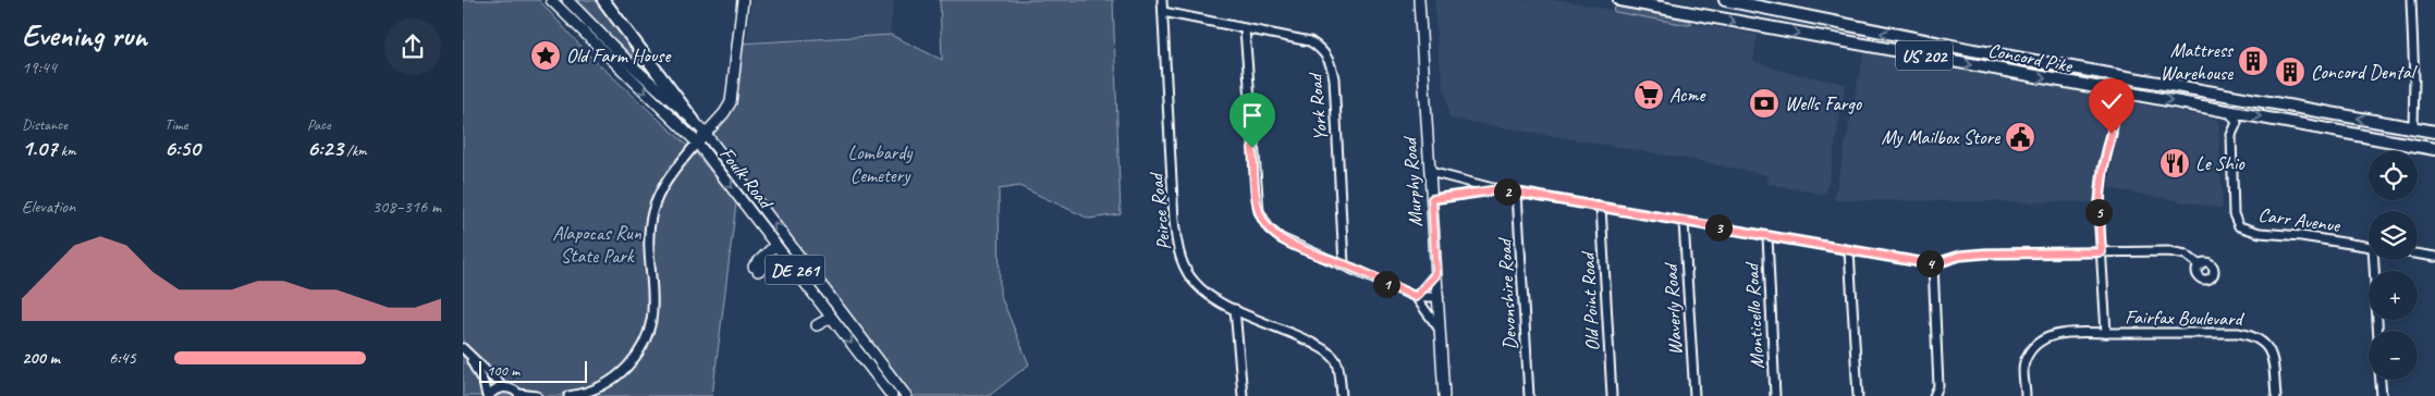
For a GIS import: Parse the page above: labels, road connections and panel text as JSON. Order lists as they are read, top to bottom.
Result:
{
  "streets": {
    "highway": ["US 202", "Concord Pike"],
    "main road": ["Foulk Road", "Murphy Road", "DE 261"],
    "street": [
      "York Road",
      "Peirce Road",
      "Carr Avenue",
      "Devonshire Road",
      "Old Point Road",
      "Waverly Road",
      "Monticello Road",
      "Fairfax Boulevard"
    ]
  },
  "crossings": [
    ["Concord Pike", "Carr Avenue"],
    ["Concord Pike", "Fairfax Boulevard"],
    ["York Road", "Peirce Road"]
  ],
  "parks": ["Lombardy Cemetery", "Alapocas Run State Park"],
  "places": {
    "place": ["Old Farm House"],
    "building": ["Mattress Warehouse", "Concord Dental"],
    "supermarket": ["Acme"],
    "bank": ["Wells Fargo"],
    "public building": ["My Mailbox Store"],
    "restaurant": ["Le Shio"]
  },
  "scale_bar": "100 m",
  "page": {
    "heading": ["Evening run", "19:44"],
    "stats": [
      ["Distance", "1.07 km"],
      ["Time", "6:50"],
      ["Pace", "6:23 /km"]
    ],
    "map_buttons": ["+", "−"],
    "pins": [
      "2",
      "5",
      "3",
      "4",
      "1"
    ],
    "chart": ["Elevation", "308–316 m"],
    "list": [
      {
        "name": "200 m",
        "note": "6:45"
      }
    ],
    "scale": "100 m"
  }
}
